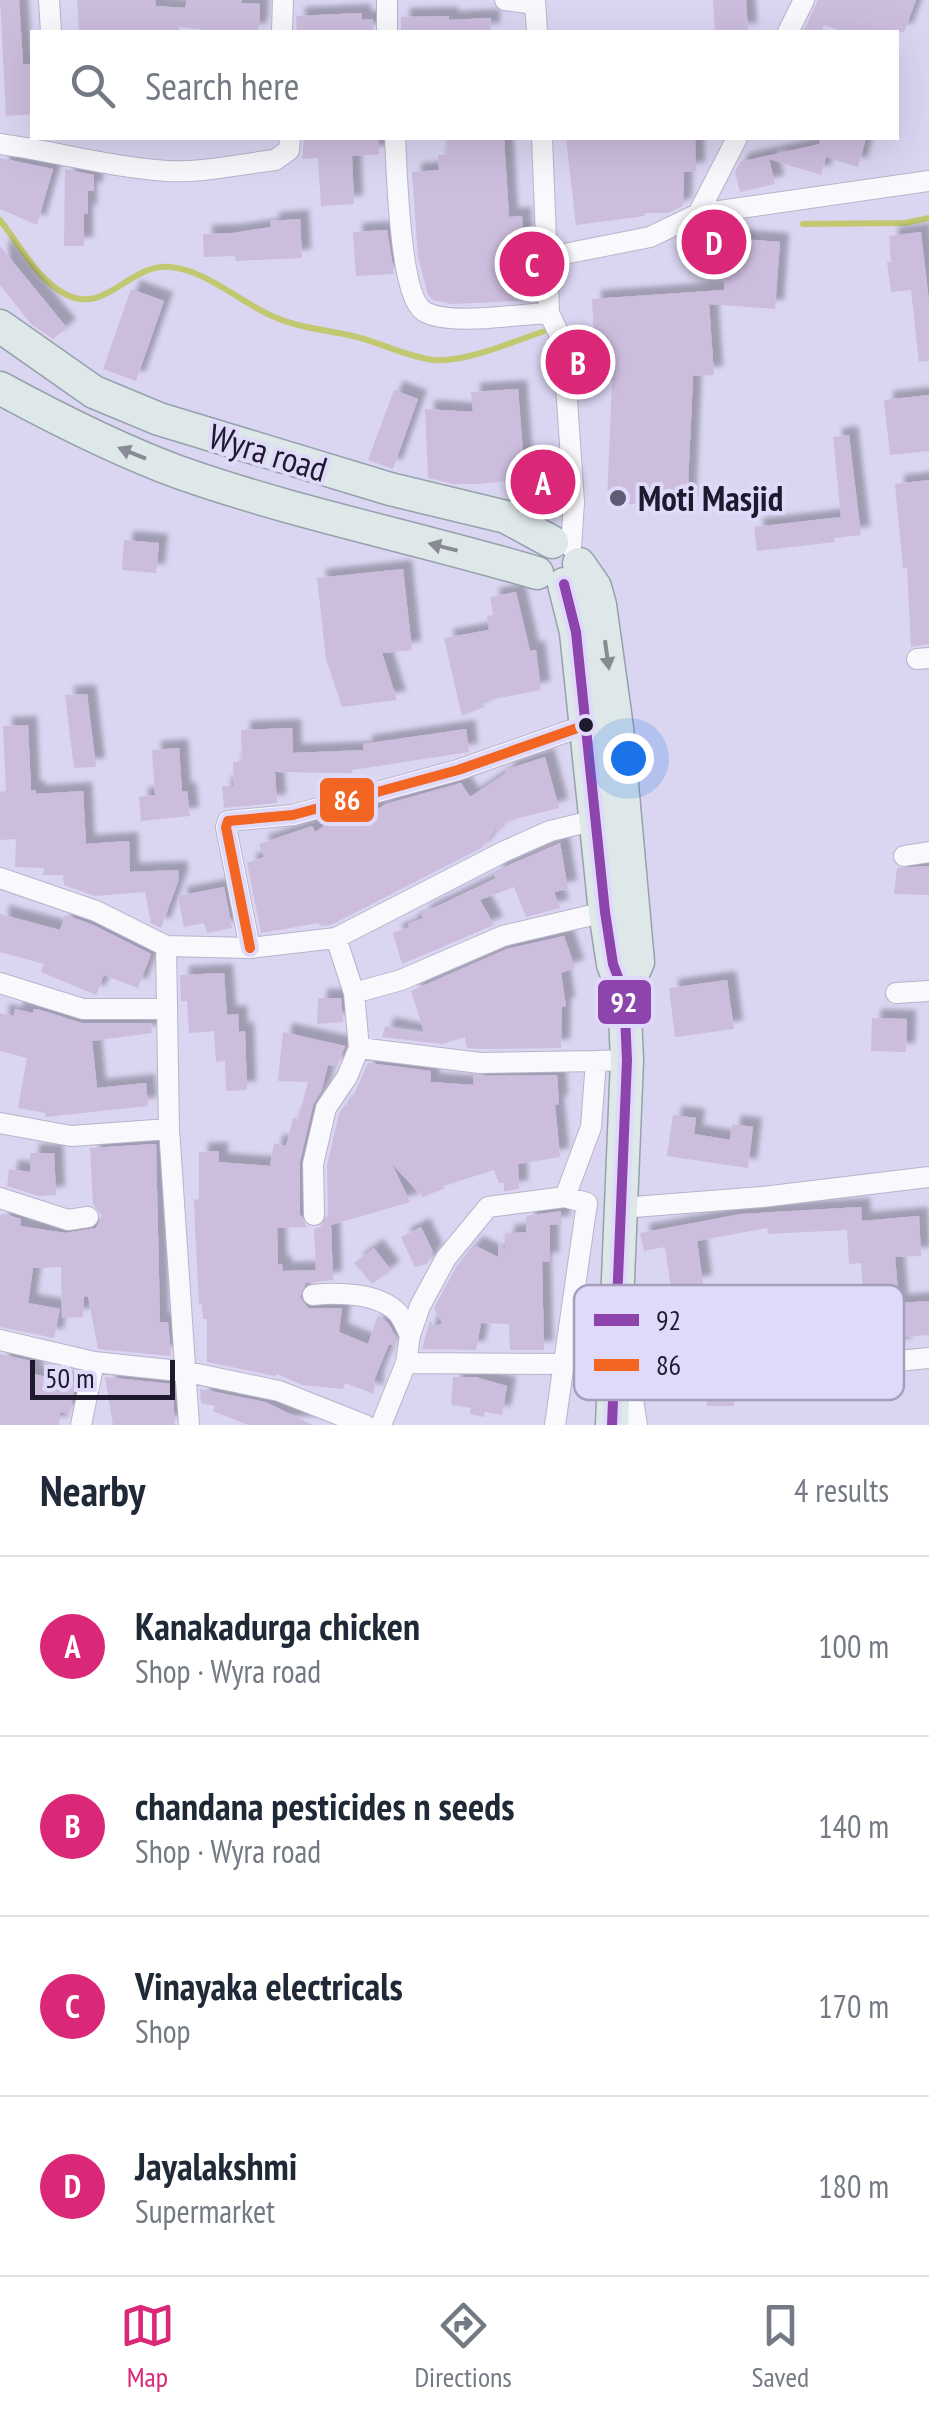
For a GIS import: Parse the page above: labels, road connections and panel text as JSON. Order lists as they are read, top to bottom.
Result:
{
  "streets": {
    "main road": ["Wyra road"]
  },
  "places": ["Moti Masjid"],
  "lines": ["transit line 92", "transit line 86"],
  "legend": ["92", "86"],
  "scale_bar": "50 m",
  "page": {
    "search": "Search here",
    "pins": [
      "D",
      "C",
      "B",
      "A"
    ],
    "scale": "50 m",
    "heading": ["Nearby", "4 results"],
    "list": [
      {
        "mark": "A",
        "name": "Kanakadurga chicken",
        "note": "Shop · Wyra road",
        "value": "100 m"
      },
      {
        "mark": "B",
        "name": "chandana pesticides n seeds",
        "note": "Shop · Wyra road",
        "value": "140 m"
      },
      {
        "mark": "C",
        "name": "Vinayaka electricals",
        "note": "Shop",
        "value": "170 m"
      },
      {
        "mark": "D",
        "name": "Jayalakshmi",
        "note": "Supermarket",
        "value": "180 m"
      }
    ],
    "nav": ["Map", "Directions", "Saved"]
  }
}
